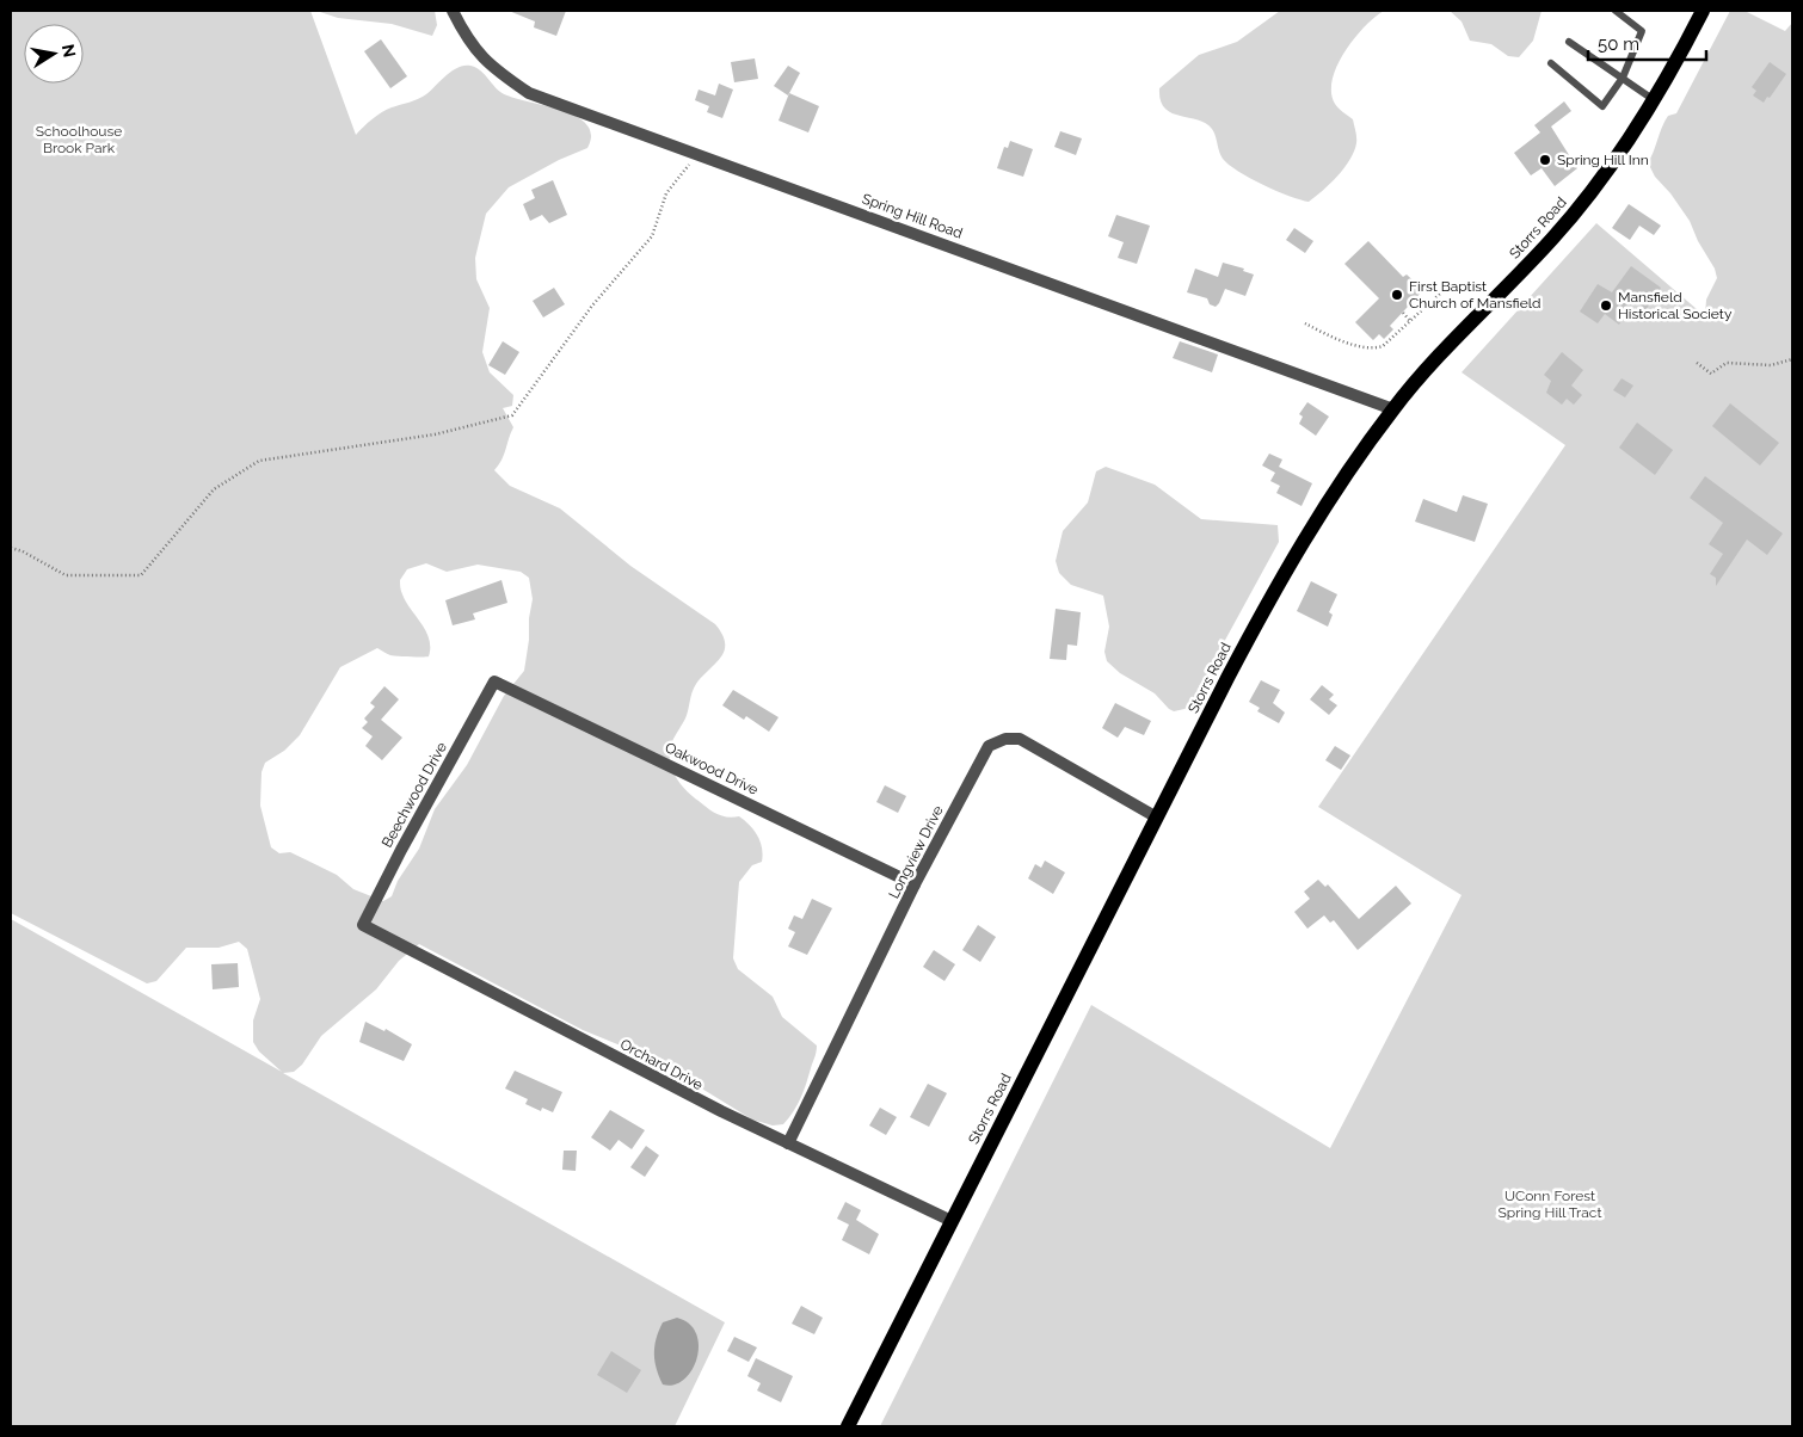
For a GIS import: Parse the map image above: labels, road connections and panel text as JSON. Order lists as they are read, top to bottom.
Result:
{
  "streets": {
    "main road": ["Storrs Road"],
    "street": [
      "Spring Hill Road",
      "Oakwood Drive",
      "Beechwood Drive",
      "Longview Drive",
      "Orchard Drive"
    ]
  },
  "crossings": [
    ["Spring Hill Road", "Storrs Road"],
    ["Storrs Road", "Longview Drive"],
    ["Storrs Road", "Orchard Drive"],
    ["Oakwood Drive", "Beechwood Drive"],
    ["Oakwood Drive", "Longview Drive"],
    ["Beechwood Drive", "Orchard Drive"],
    ["Longview Drive", "Orchard Drive"]
  ],
  "parks": ["Schoolhouse Brook Park", "UConn Forest Spring Hill Tract"],
  "places": ["Spring Hill Inn", "First Baptist Church of Mansfield", "Mansfield Historical Society"],
  "scale_bar": "50 m",
  "north": "right"
}
